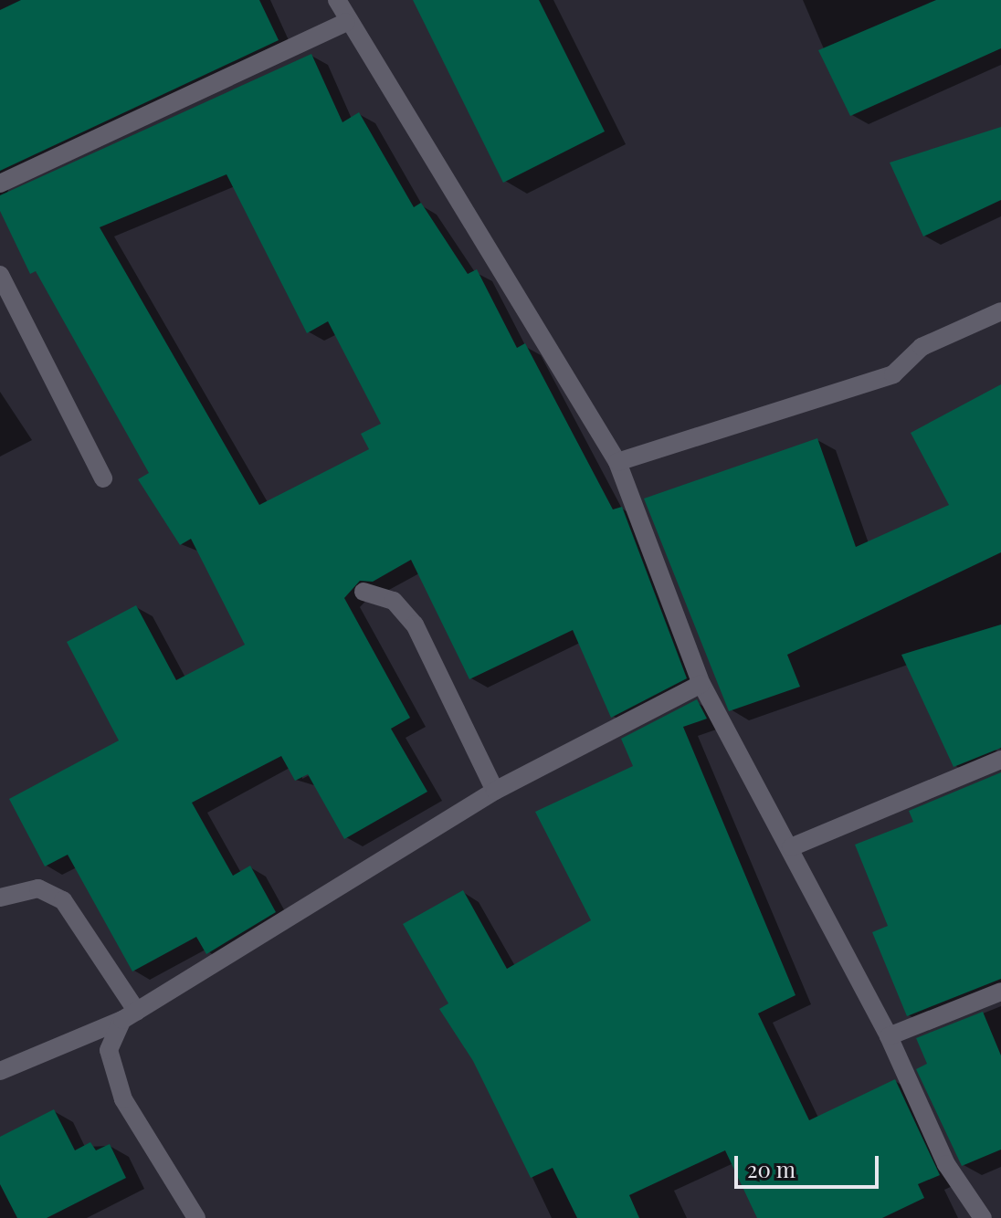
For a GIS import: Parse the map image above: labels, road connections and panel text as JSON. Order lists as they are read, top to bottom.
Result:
{
  "scale_bar": "20 m"
}
